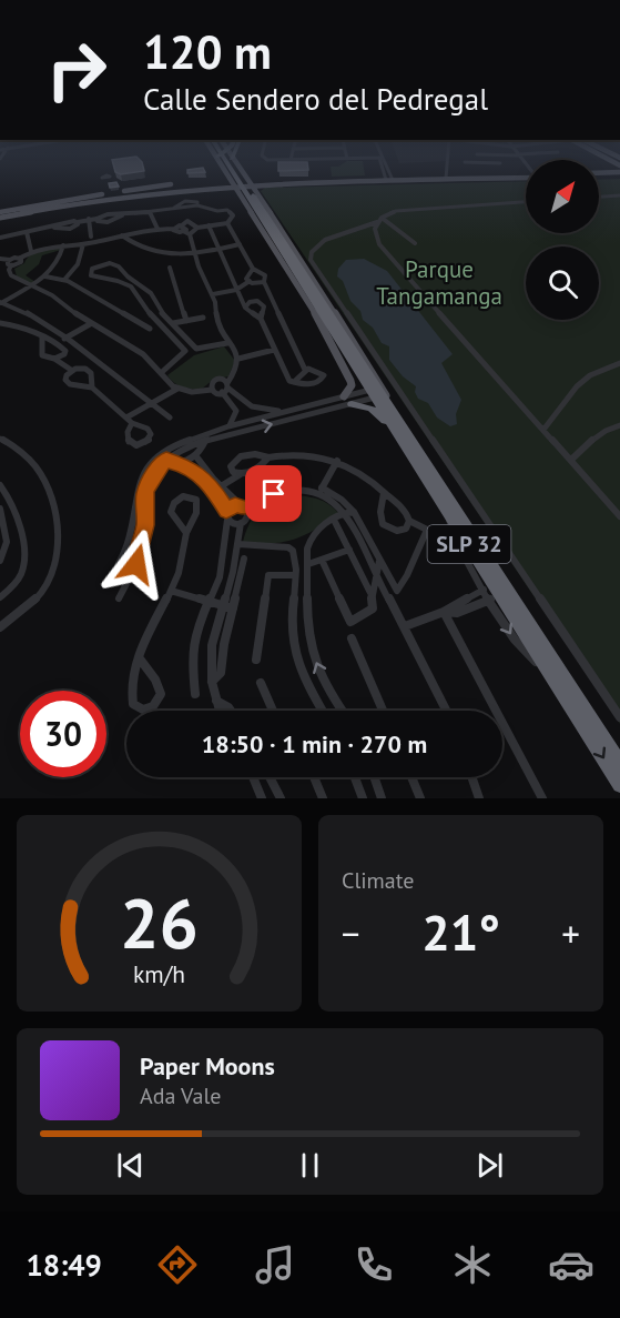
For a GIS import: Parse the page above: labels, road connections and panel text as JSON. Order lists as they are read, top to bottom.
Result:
{
  "streets": {
    "highway": ["SLP 32"]
  },
  "parks": ["Parque Tangamanga"],
  "north": "top right",
  "page": {
    "turn": ["120 m", "Calle Sendero del Pedregal"],
    "limit": "30",
    "trip": "18:50 · 1 min · 270 m",
    "tile": "Climate",
    "heat": ["−", "21°", "+"],
    "song": ["Paper Moons", "Ada Vale"],
    "tabs": "18:49",
    "gauge": ["26", "km/h"]
  }
}
